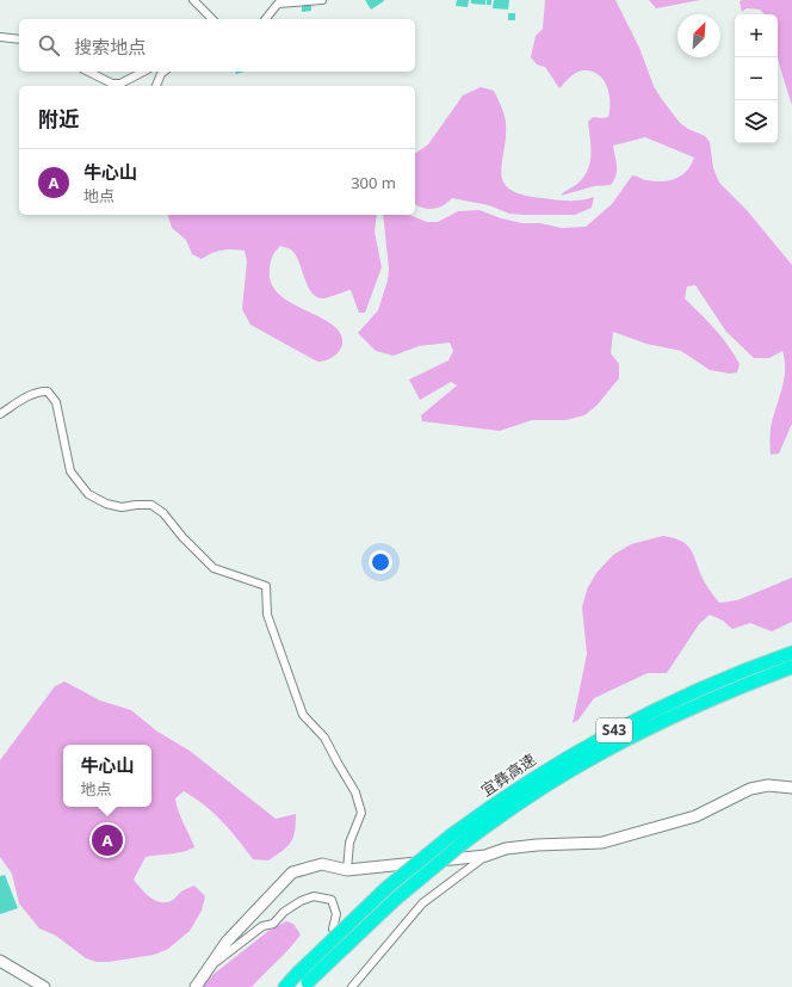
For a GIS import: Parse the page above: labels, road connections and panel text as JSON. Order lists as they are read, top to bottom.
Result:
{
  "streets": {
    "highway": ["S43", "宜彝高速"]
  },
  "north": "top right",
  "page": {
    "map_buttons": ["+", "−"],
    "search": "搜索地点",
    "heading": "附近",
    "list": [
      {
        "mark": "A",
        "name": "牛心山",
        "note": "地点",
        "value": "300 m"
      }
    ],
    "popup": ["牛心山", "地点"],
    "pins": "A"
  }
}
